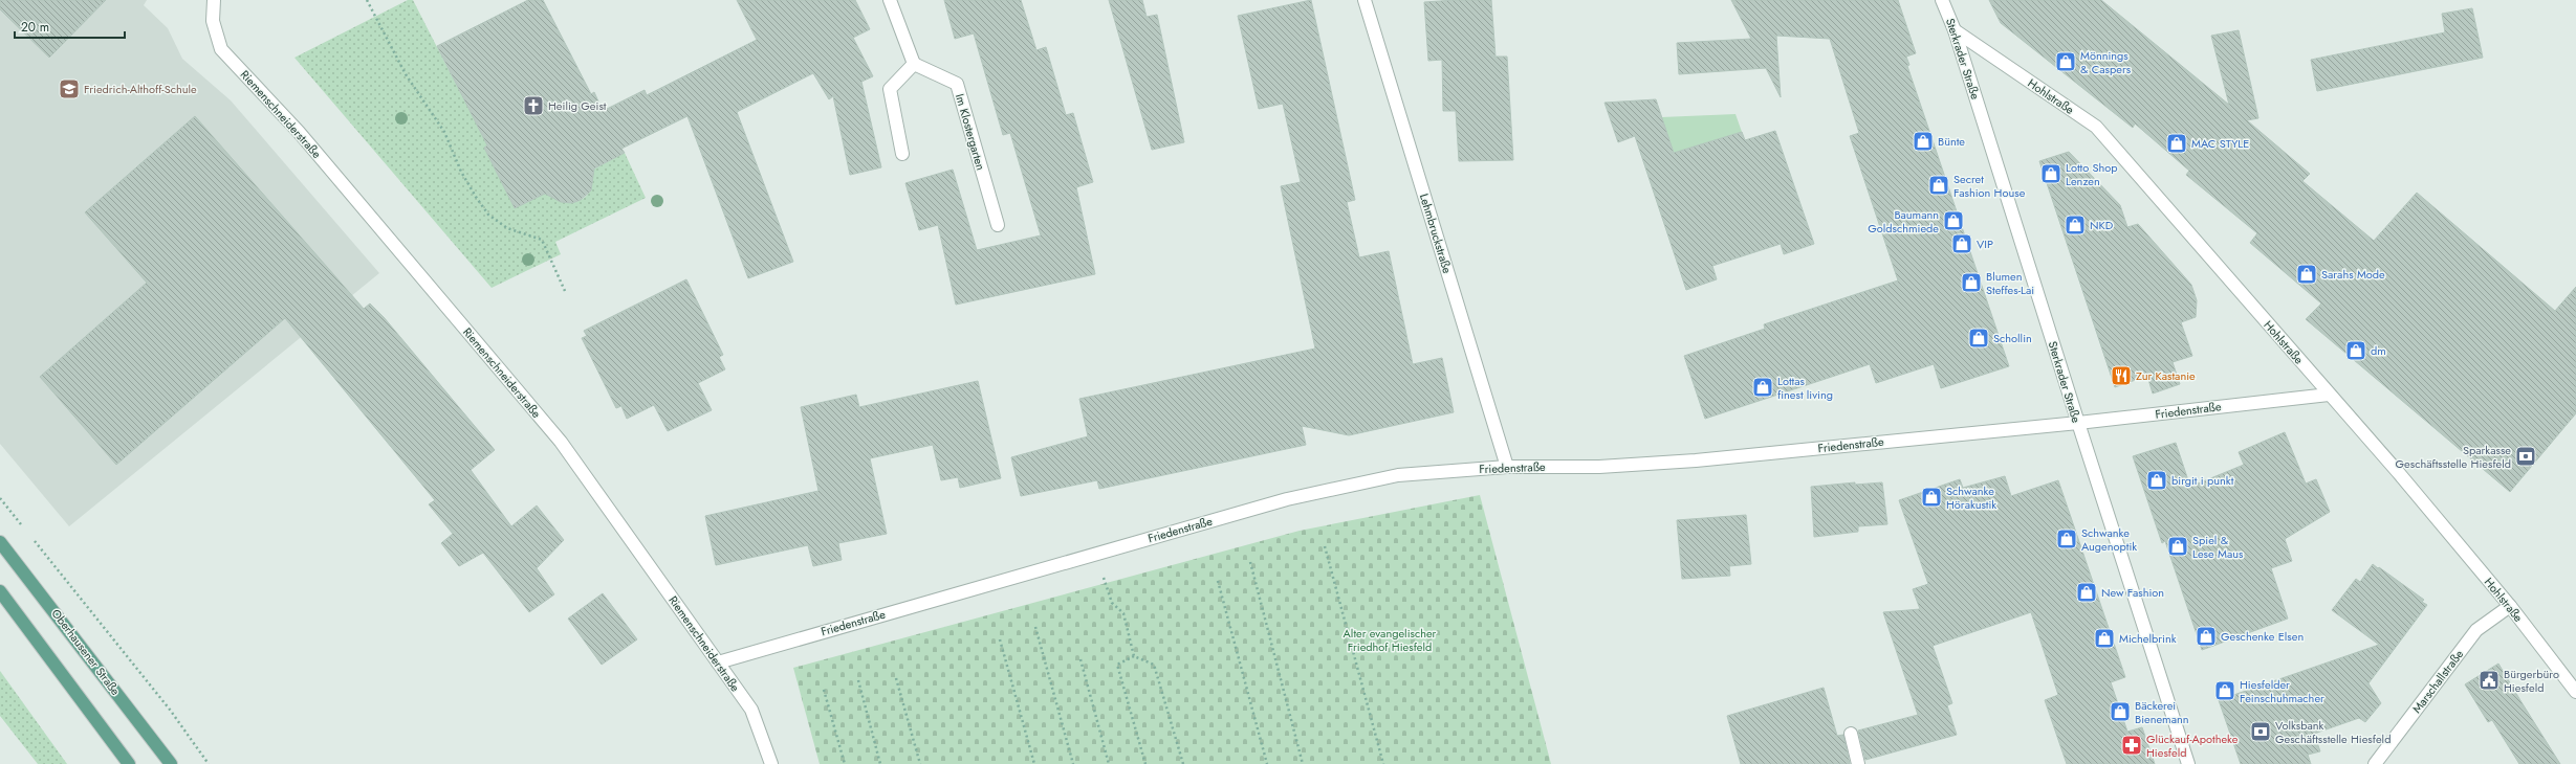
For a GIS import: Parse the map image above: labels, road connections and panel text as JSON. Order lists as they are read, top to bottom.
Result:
{
  "streets": {
    "main road": ["Oberhausener Straße"],
    "street": [
      "Sterkrader Straße",
      "Hohlstraße",
      "Riemenschneiderstraße",
      "Im Klostergarten",
      "Lehmbruckstraße",
      "Friedenstraße",
      "Marschallstraße"
    ]
  },
  "crossings": [
    ["Sterkrader Straße", "Hohlstraße"],
    ["Sterkrader Straße", "Friedenstraße"],
    ["Hohlstraße", "Friedenstraße"],
    ["Hohlstraße", "Marschallstraße"],
    ["Riemenschneiderstraße", "Friedenstraße"],
    ["Lehmbruckstraße", "Friedenstraße"]
  ],
  "parks": ["Alter evangelischer Friedhof Hiesfeld"],
  "places": {
    "shop": [
      "Mönnings & Caspers",
      "Bünte",
      "MAC STYLE",
      "Lotto Shop Lenzen",
      "Secret Fashion House",
      "Baumann Goldschmiede",
      "NKD",
      "VIP",
      "Sarahs Mode",
      "Blumen Steffes-Lai",
      "Schollin",
      "dm",
      "Lottas finest living",
      "birgit i punkt",
      "Schwanke Hörakustik",
      "Schwanke Augenoptik",
      "Spiel & Lese Maus",
      "New Fashion",
      "Geschenke Elsen",
      "Michelbrink",
      "Hiesfelder Feinschuhmacher",
      "Bäckerei Bienemann"
    ],
    "school or university": ["Friedrich-Althoff-Schule"],
    "church": ["Heilig Geist"],
    "restaurant": ["Zur Kastanie"],
    "bank": ["Sparkasse Geschäftsstelle Hiesfeld", "Volksbank Geschäftsstelle Hiesfeld"],
    "public building": ["Bürgerbüro Hiesfeld"],
    "pharmacy": ["Glückauf-Apotheke Hiesfeld"]
  },
  "scale_bar": "20 m"
}
